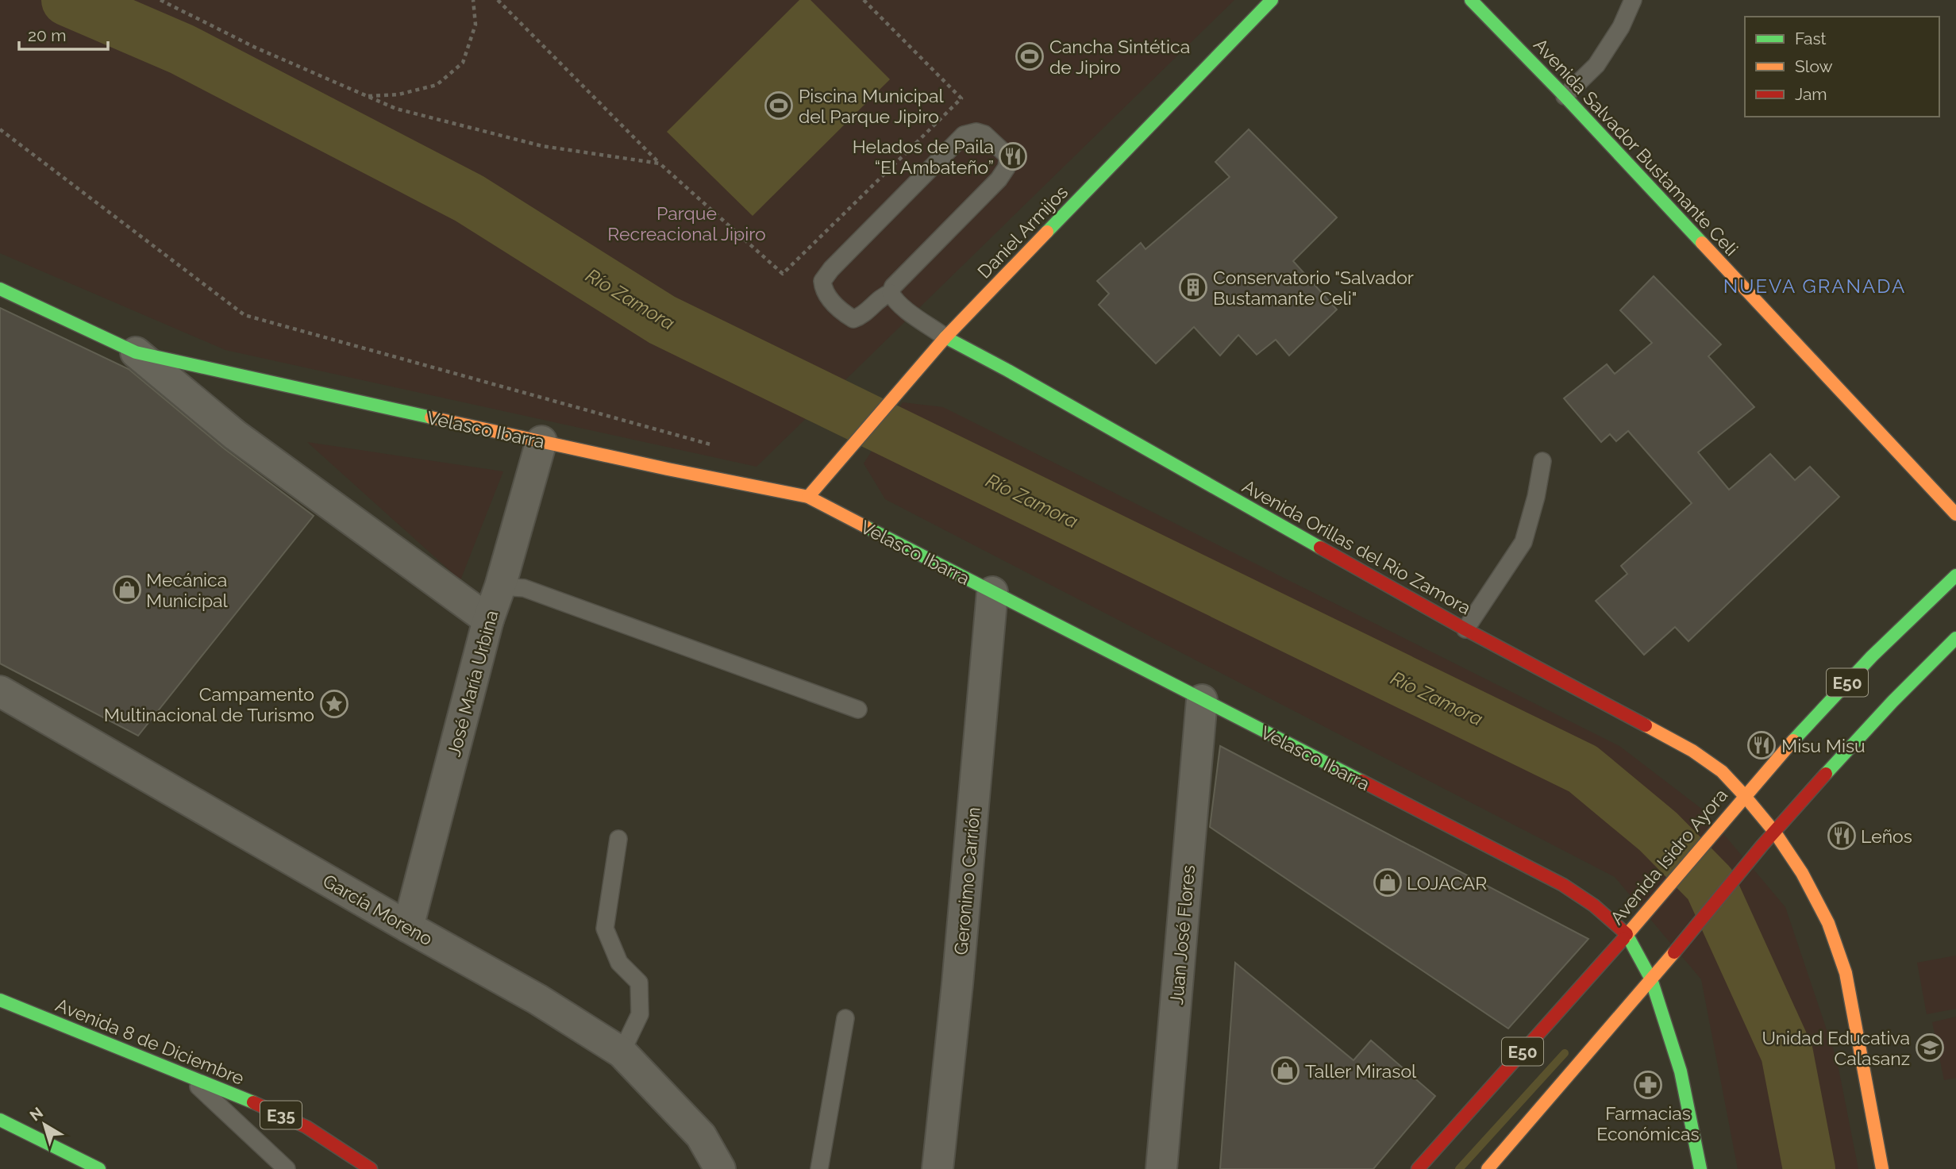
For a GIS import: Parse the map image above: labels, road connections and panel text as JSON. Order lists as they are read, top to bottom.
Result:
{
  "streets": {
    "main road": [
      "Avenida Salvador Bustamante Celi",
      "Daniel Armijos",
      "Velasco Ibarra",
      "Avenida Orillas del Rio Zamora",
      "E50",
      "Avenida Isidro Ayora",
      "Avenida 8 de Diciembre",
      "E35"
    ],
    "street": [
      "José María Urbina",
      "Geronimo Carrión",
      "García Moreno",
      "Juan José Flores"
    ]
  },
  "crossings": [
    ["Daniel Armijos", "Velasco Ibarra"],
    ["Daniel Armijos", "Avenida Orillas del Rio Zamora"],
    ["Velasco Ibarra", "José María Urbina"],
    ["Velasco Ibarra", "Avenida Isidro Ayora"],
    ["Velasco Ibarra", "Geronimo Carrión"],
    ["Velasco Ibarra", "Juan José Flores"],
    ["Avenida Orillas del Rio Zamora", "E50"],
    ["Avenida Orillas del Rio Zamora", "Avenida Isidro Ayora"],
    ["José María Urbina", "García Moreno"]
  ],
  "districts": ["NUEVA GRANADA"],
  "water": ["Río Zamora"],
  "parks": ["Parque Recreacional Jipiro"],
  "places": {
    "sports": ["Cancha Sintética de Jipiro", "Piscina Municipal del Parque Jipiro"],
    "restaurant": ["Helados de Paila “El Ambateño”", "Misu Misu", "Leños"],
    "building": ["Conservatorio \"Salvador Bustamante Celi\""],
    "shop": ["Mecánica Municipal", "LOJACAR", "Taller Mirasol"],
    "place": ["Campamento Multinacional de Turismo"],
    "school or university": ["Unidad Educativa Calasanz"],
    "pharmacy": ["Farmacias Económicas"]
  },
  "legend": ["Fast", "Slow", "Jam"],
  "scale_bar": "20 m",
  "north": "top left"
}
